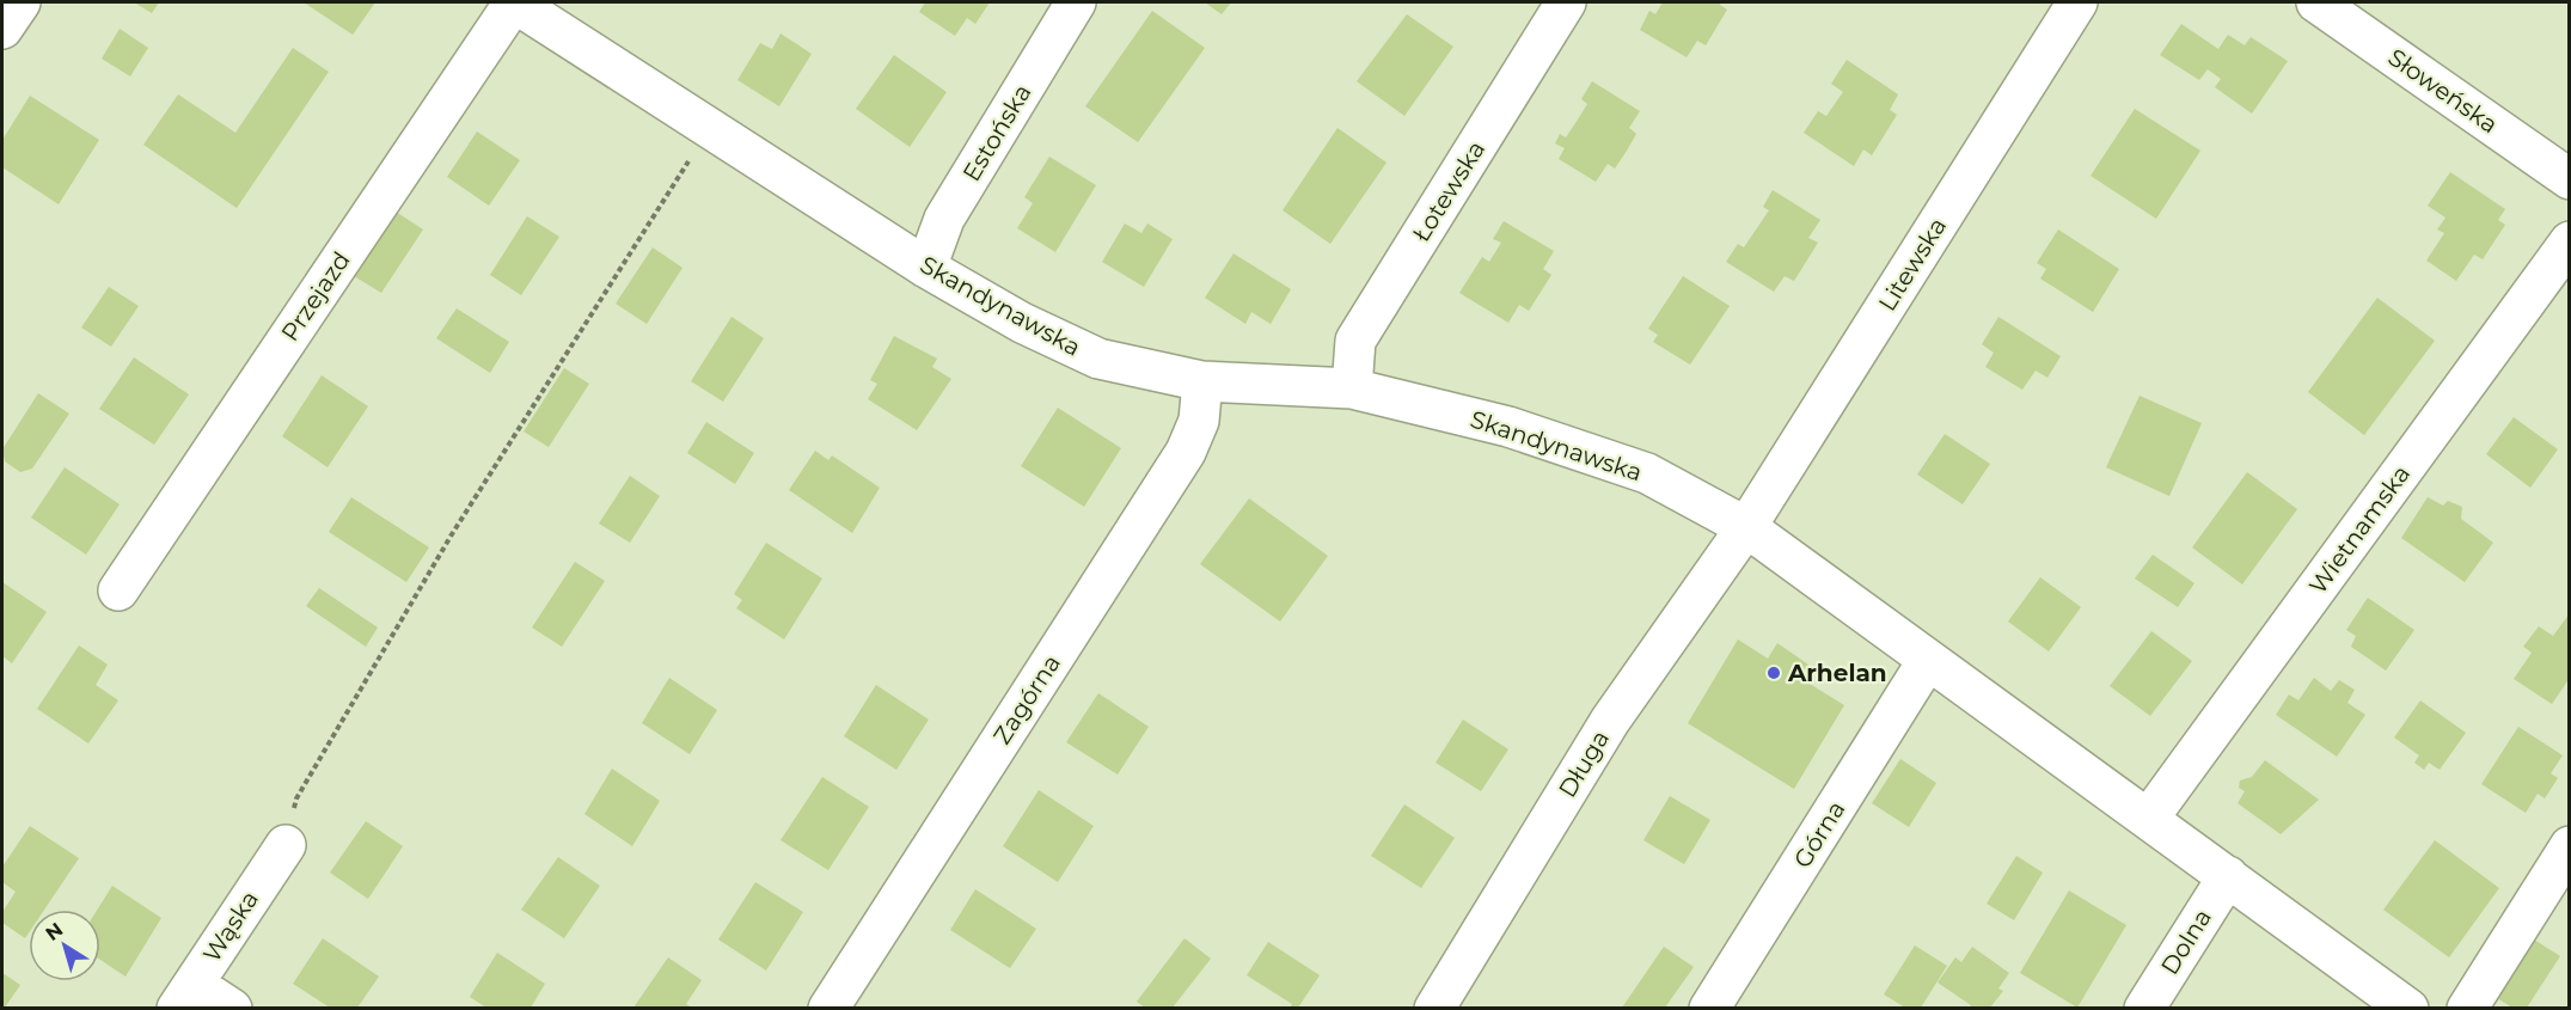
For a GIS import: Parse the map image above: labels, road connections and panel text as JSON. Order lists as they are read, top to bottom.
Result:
{
  "streets": {
    "street": [
      "Słoweńska",
      "Estońska",
      "Łotewska",
      "Litewska",
      "Przejazd",
      "Skandynawska",
      "Wietnamska",
      "Zagórna",
      "Długa",
      "Górna",
      "Wąska",
      "Dolna"
    ]
  },
  "crossings": [
    ["Estońska", "Skandynawska"],
    ["Łotewska", "Skandynawska"],
    ["Litewska", "Skandynawska"],
    ["Litewska", "Długa"],
    ["Przejazd", "Skandynawska"],
    ["Skandynawska", "Zagórna"],
    ["Skandynawska", "Długa"]
  ],
  "places": ["Arhelan"],
  "north": "top left"
}
